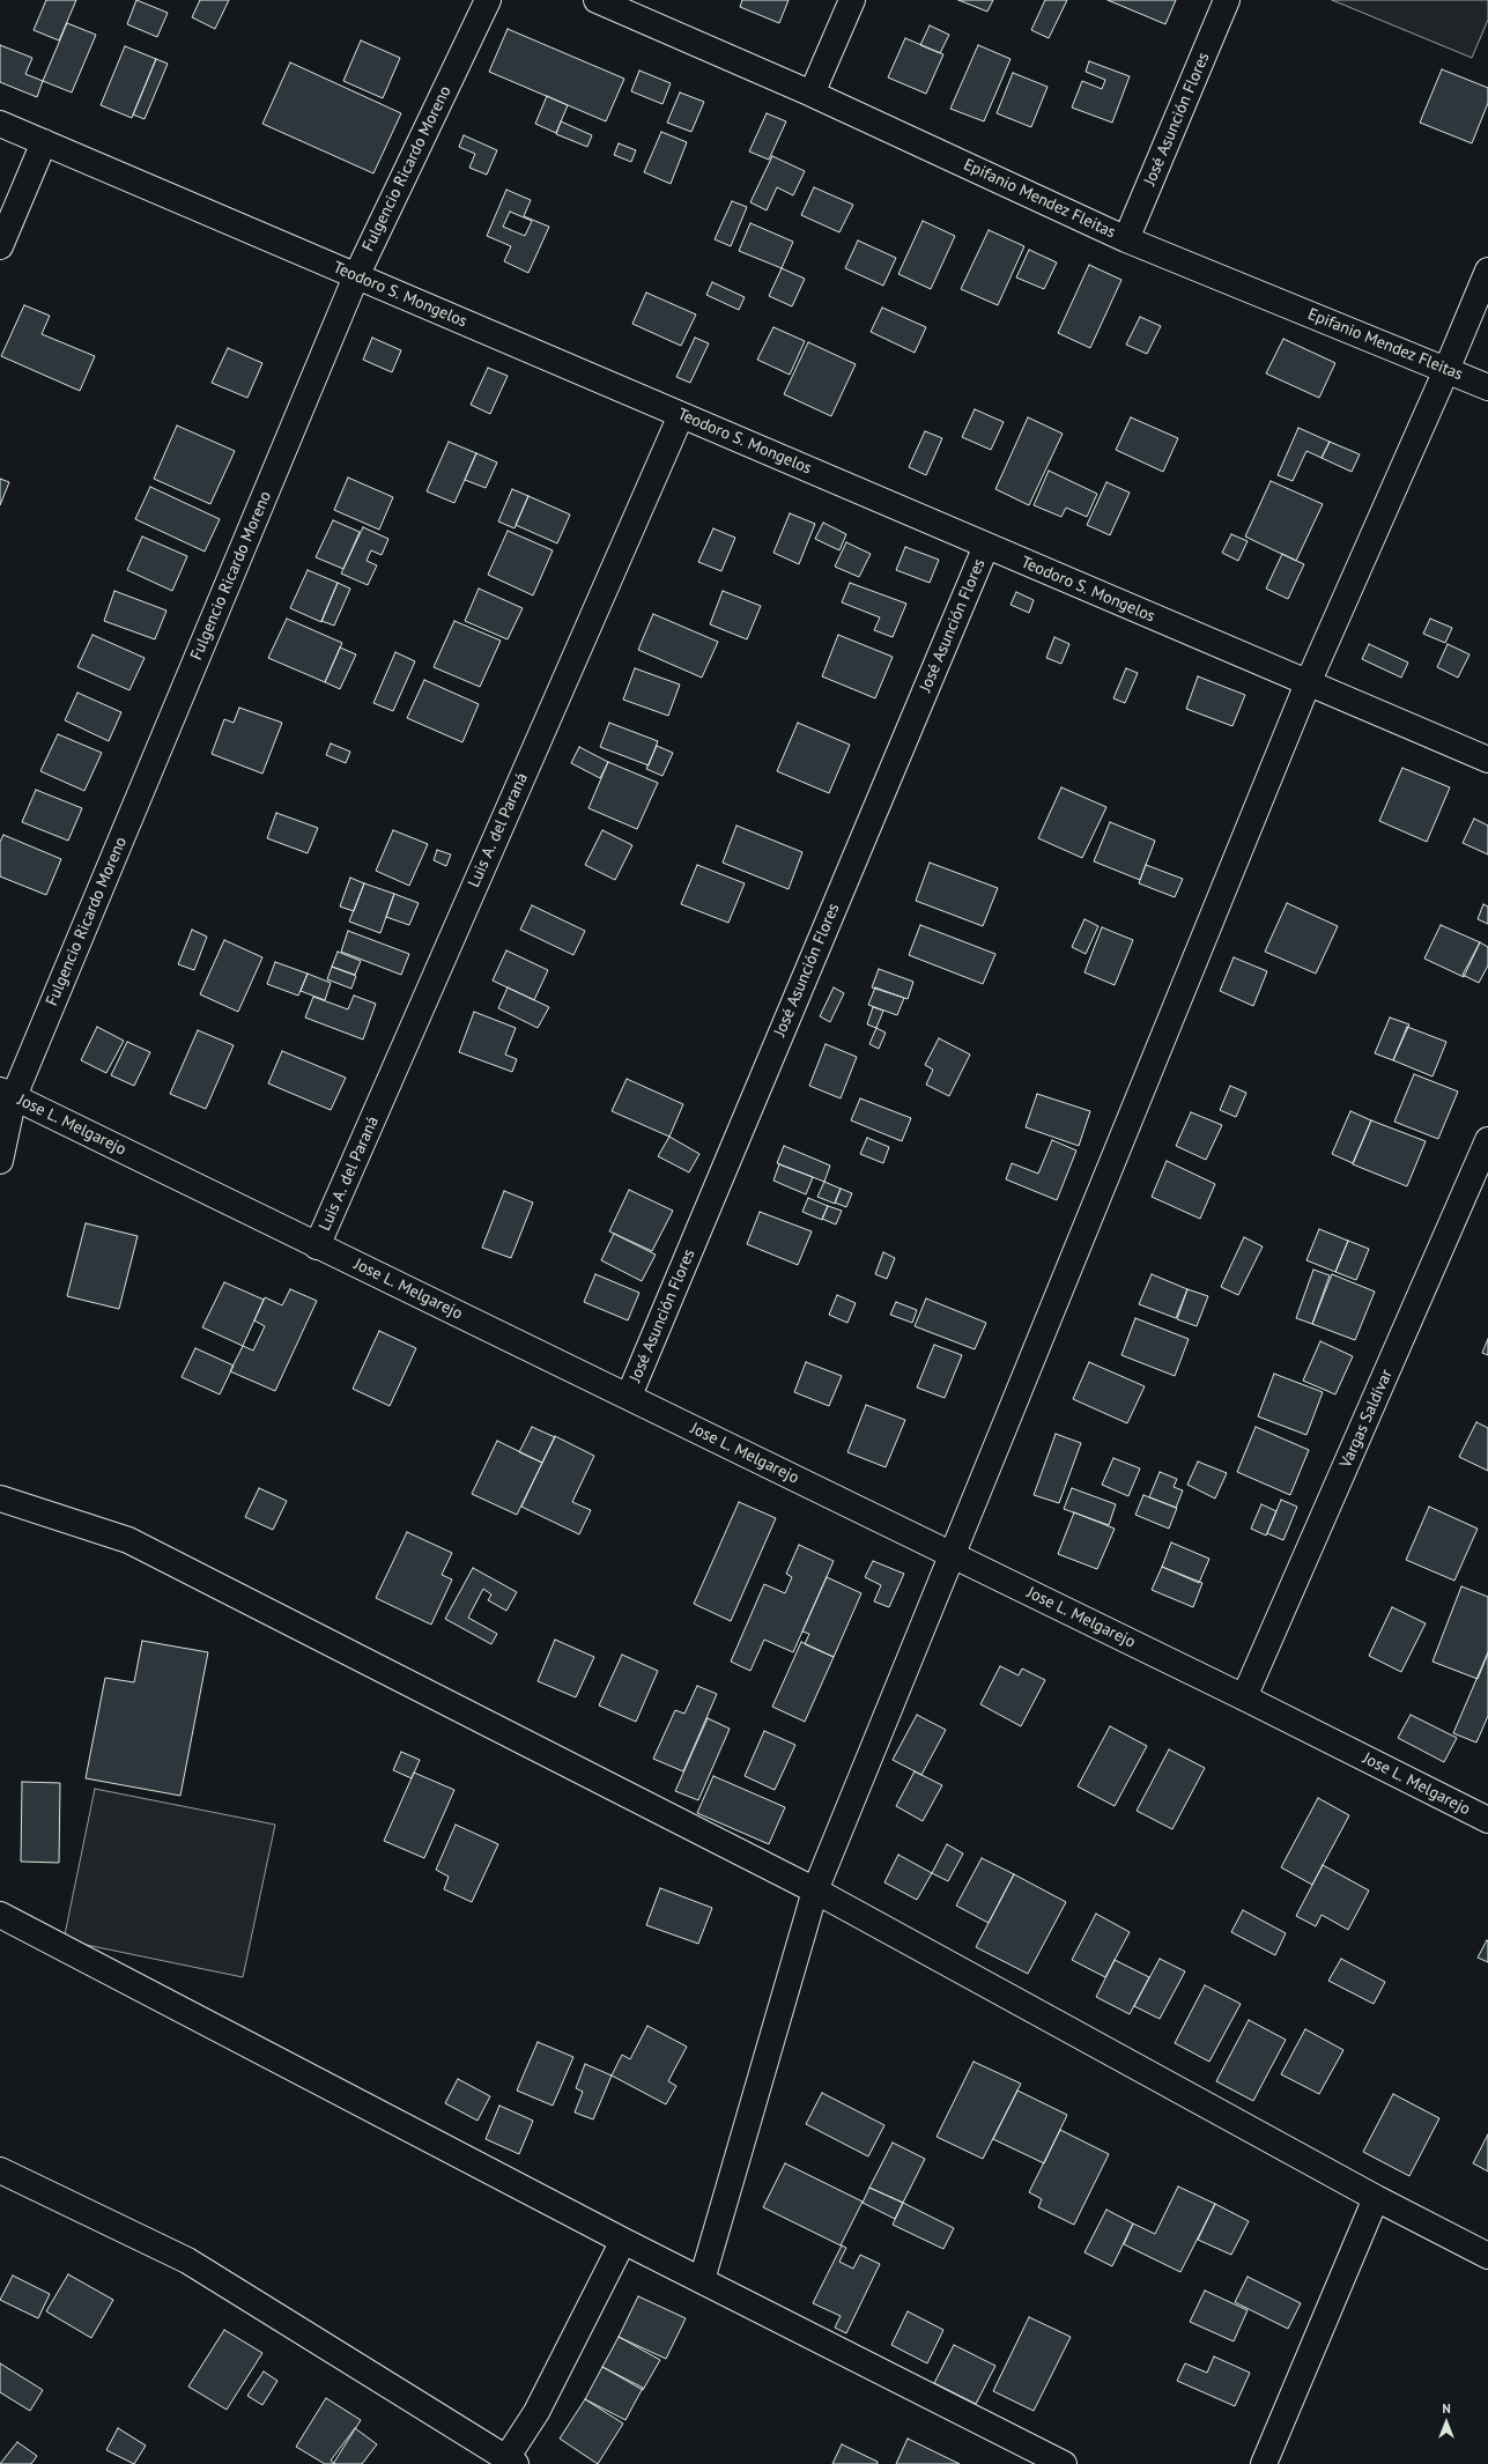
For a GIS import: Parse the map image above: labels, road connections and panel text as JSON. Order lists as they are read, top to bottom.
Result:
{
  "streets": {
    "street": [
      "José Asunción Flores",
      "Fulgencio Ricardo Moreno",
      "Epifanio Mendez Fleitas",
      "Teodoro S. Mongelos",
      "Luis A. del Paraná",
      "Jose L. Melgarejo",
      "Vargas Saldívar"
    ]
  },
  "crossings": [
    ["José Asunción Flores", "Epifanio Mendez Fleitas"],
    ["José Asunción Flores", "Teodoro S. Mongelos"],
    ["José Asunción Flores", "Jose L. Melgarejo"],
    ["Fulgencio Ricardo Moreno", "Teodoro S. Mongelos"],
    ["Fulgencio Ricardo Moreno", "Jose L. Melgarejo"],
    ["Teodoro S. Mongelos", "Luis A. del Paraná"],
    ["Luis A. del Paraná", "Jose L. Melgarejo"],
    ["Jose L. Melgarejo", "Vargas Saldívar"]
  ],
  "north": "top"
}
